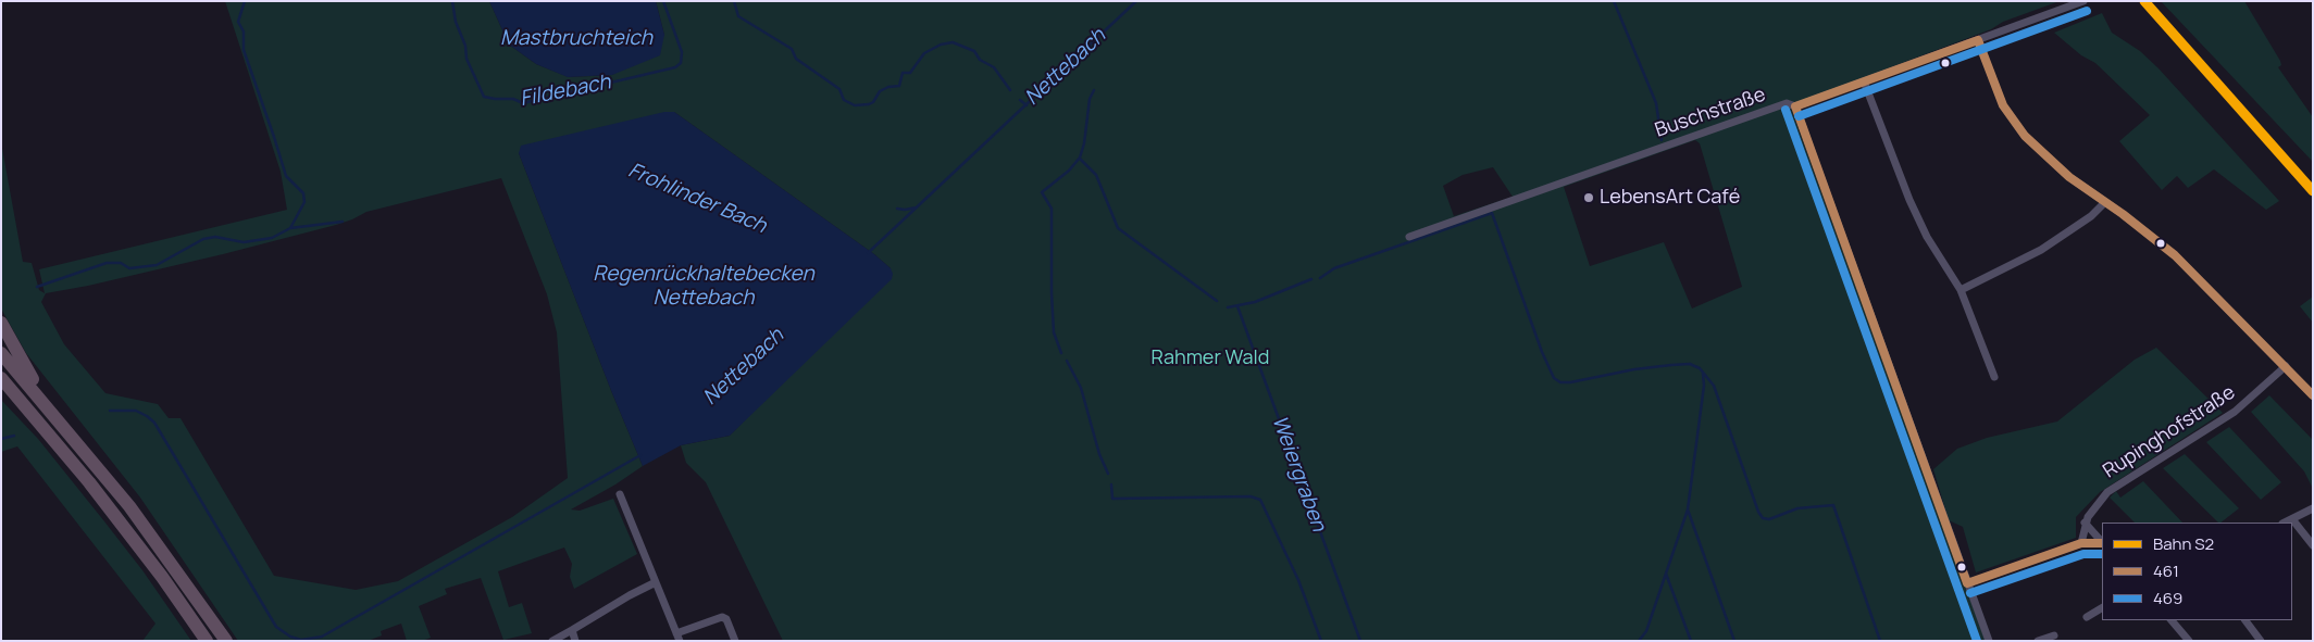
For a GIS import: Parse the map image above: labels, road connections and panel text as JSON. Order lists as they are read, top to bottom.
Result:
{
  "streets": {
    "street": ["Buschstraße", "Rupinghofstraße"]
  },
  "water": [
    "Mastbruchteich",
    "Nettebach",
    "Fildebach",
    "Frohlinder Bach",
    "Regenrückhaltebecken Nettebach",
    "Weiergraben"
  ],
  "parks": ["Rahmer Wald"],
  "places": ["LebensArt Café"],
  "lines": ["rail line S2", "transit line 469", "transit line 461"],
  "legend": ["Bahn S2", "461", "469"]
}
